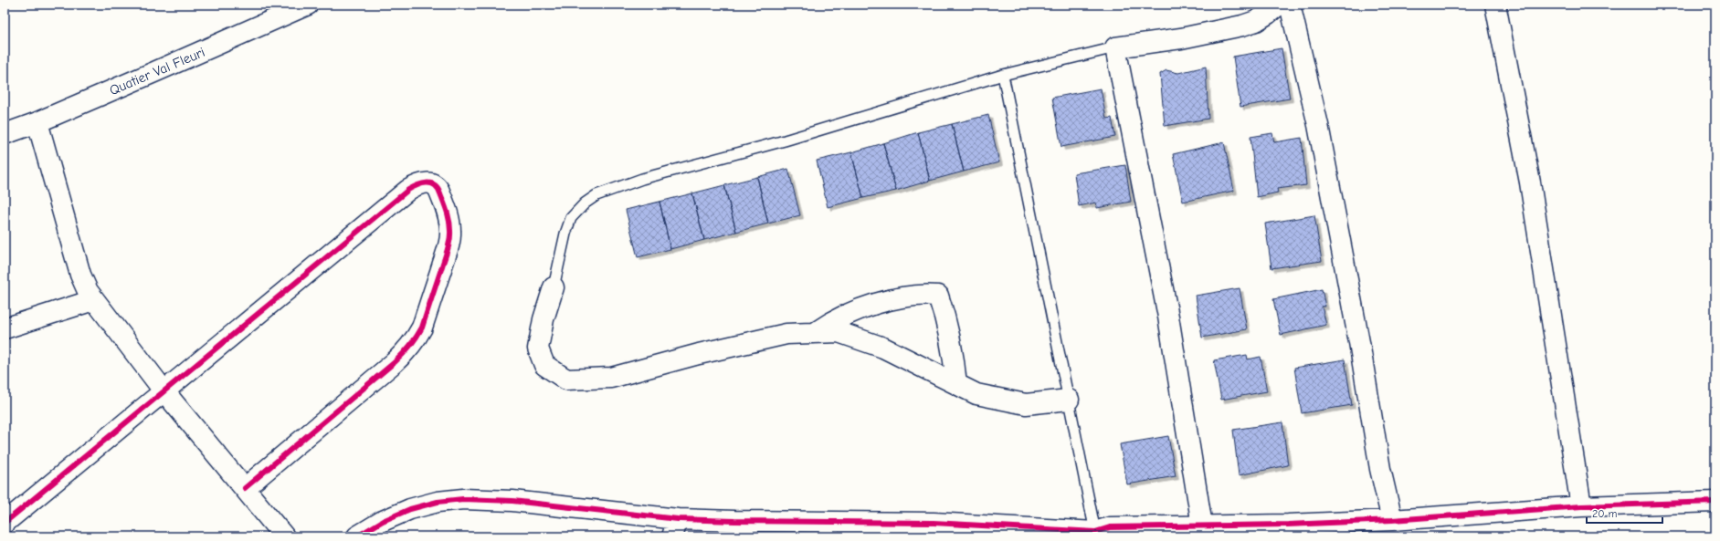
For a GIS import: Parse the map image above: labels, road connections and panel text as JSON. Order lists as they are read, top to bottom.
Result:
{
  "streets": {
    "street": ["Quatier Val Fleuri"]
  },
  "scale_bar": "20 m"
}
